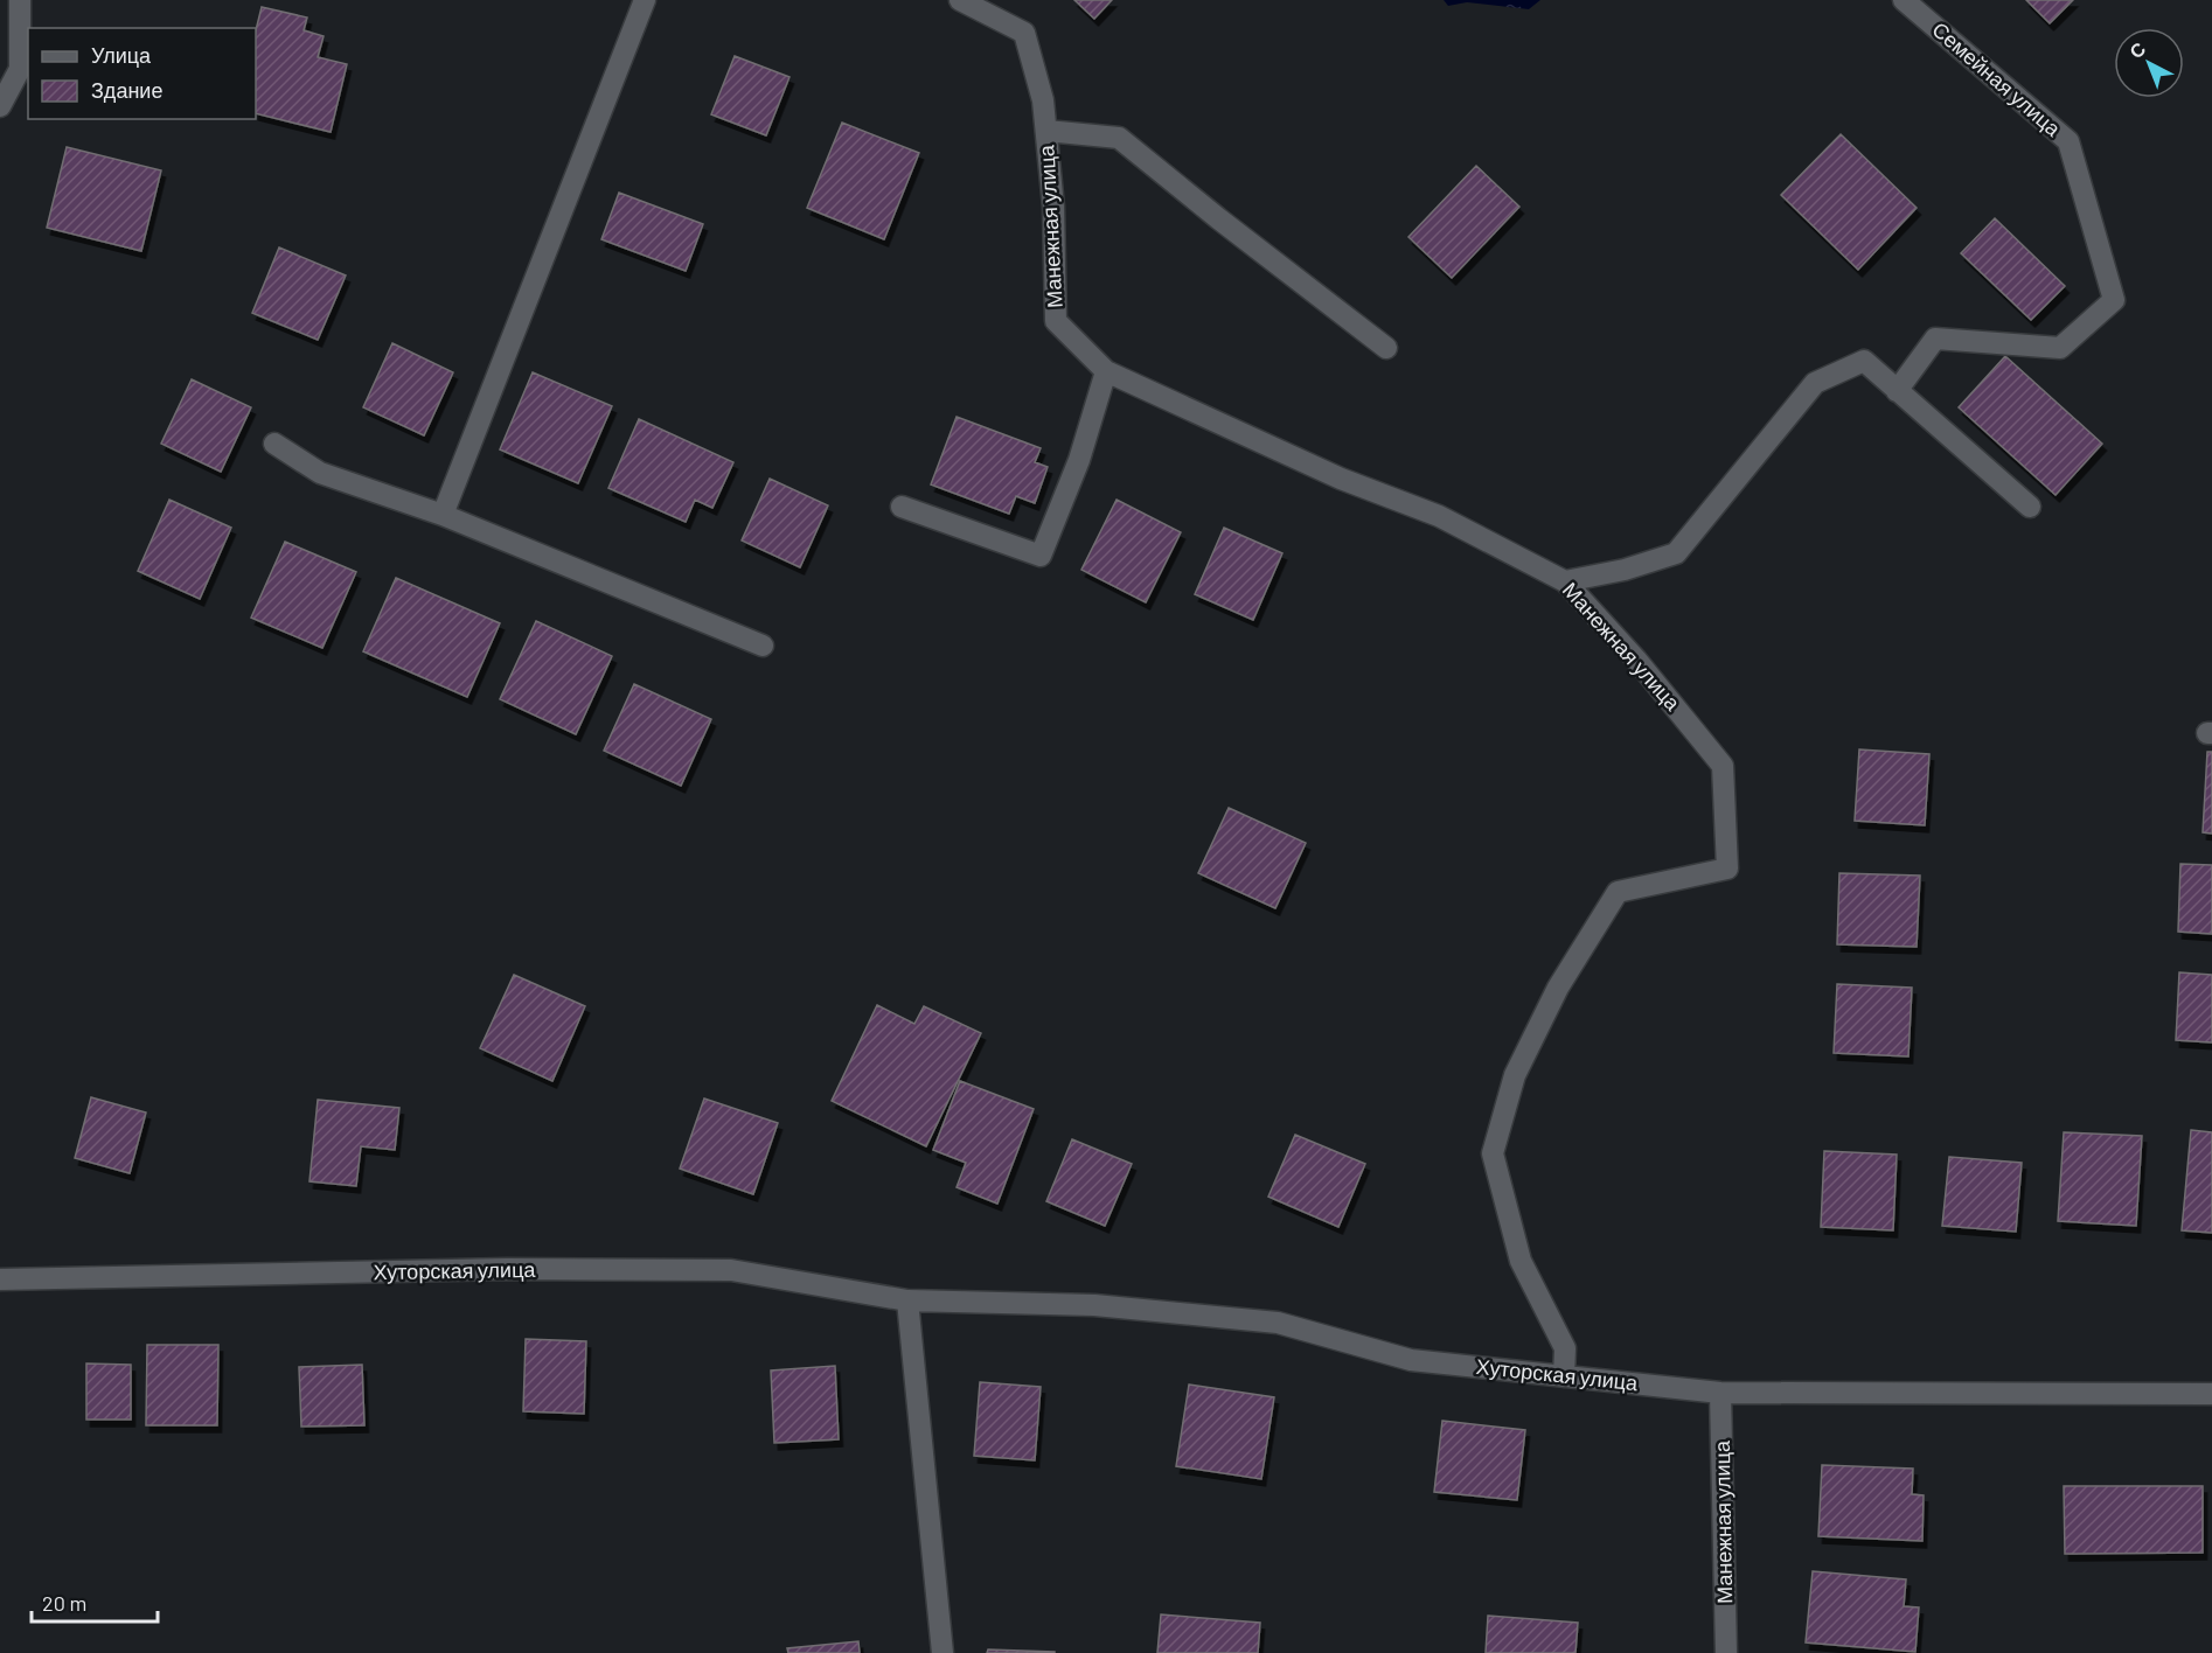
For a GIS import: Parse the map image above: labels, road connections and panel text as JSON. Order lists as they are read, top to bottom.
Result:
{
  "streets": {
    "street": ["Семейная улица", "Манежная улица", "Хуторская улица"]
  },
  "crossings": [
    ["Манежная улица", "Хуторская улица"]
  ],
  "legend": ["Улица", "Здание"],
  "scale_bar": "20 m",
  "north": "top left"
}
